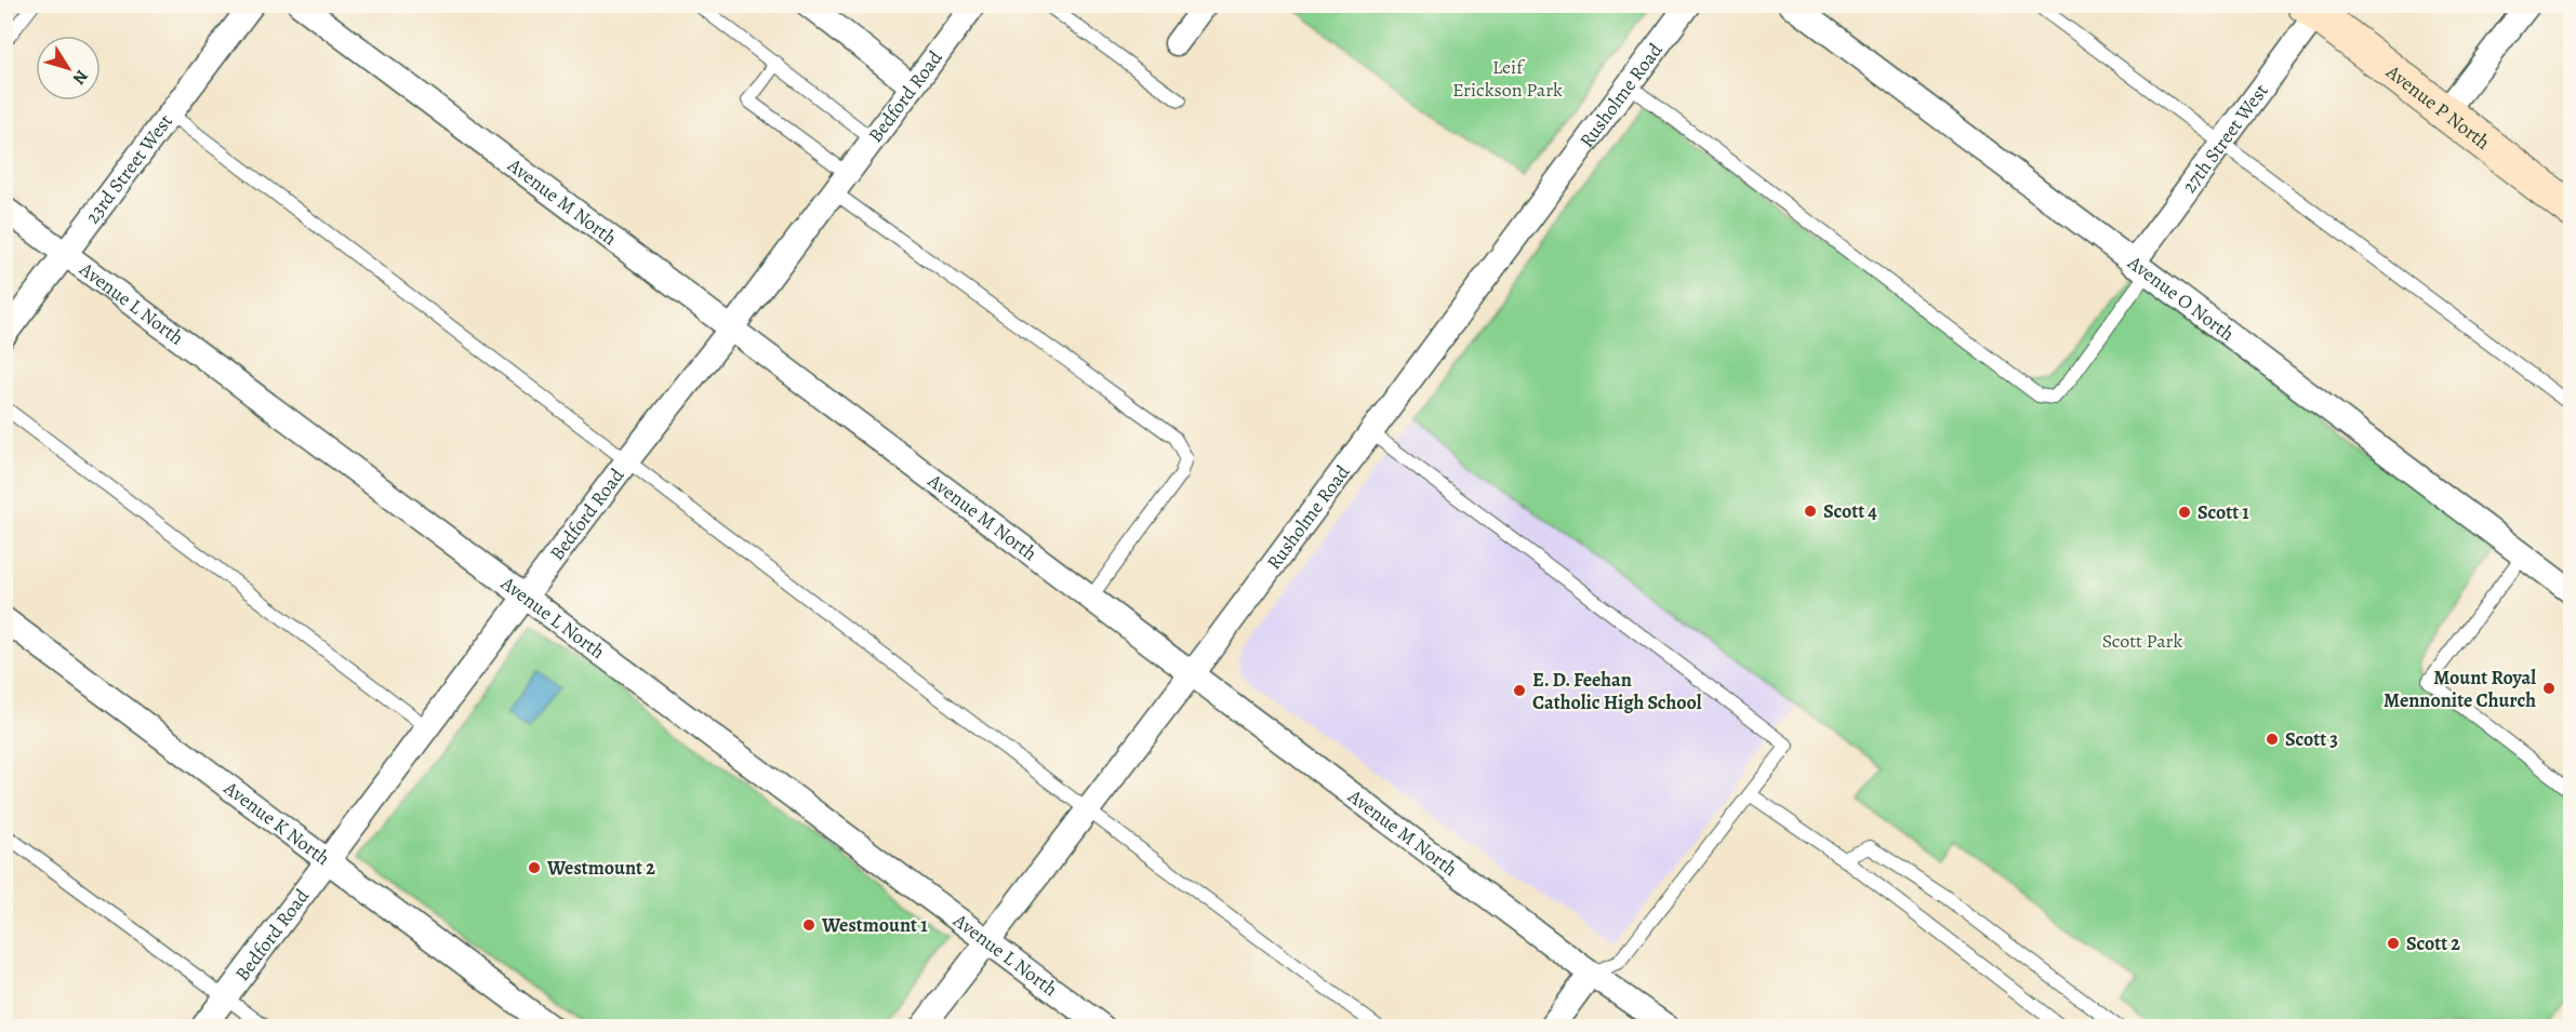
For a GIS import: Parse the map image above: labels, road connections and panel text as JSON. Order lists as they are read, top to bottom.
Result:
{
  "streets": {
    "main road": ["Avenue P North"],
    "street": [
      "Bedford Road",
      "Rusholme Road",
      "27th Street West",
      "23rd Street West",
      "Avenue M North",
      "Avenue O North",
      "Avenue L North",
      "Avenue K North"
    ]
  },
  "crossings": [
    ["Bedford Road", "Avenue M North"],
    ["Bedford Road", "Avenue L North"],
    ["Bedford Road", "Avenue K North"],
    ["Rusholme Road", "Avenue M North"],
    ["Rusholme Road", "Avenue L North"],
    ["Avenue P North", "27th Street West"],
    ["27th Street West", "Avenue O North"],
    ["23rd Street West", "Avenue L North"]
  ],
  "parks": ["Leif Erickson Park", "Scott Park"],
  "places": [
    "Scott 4",
    "Scott 1",
    "Mount Royal Mennonite Church",
    "E. D. Feehan Catholic High School",
    "Scott 3",
    "Westmount 2",
    "Westmount 1",
    "Scott 2"
  ],
  "north": "bottom right"
}
